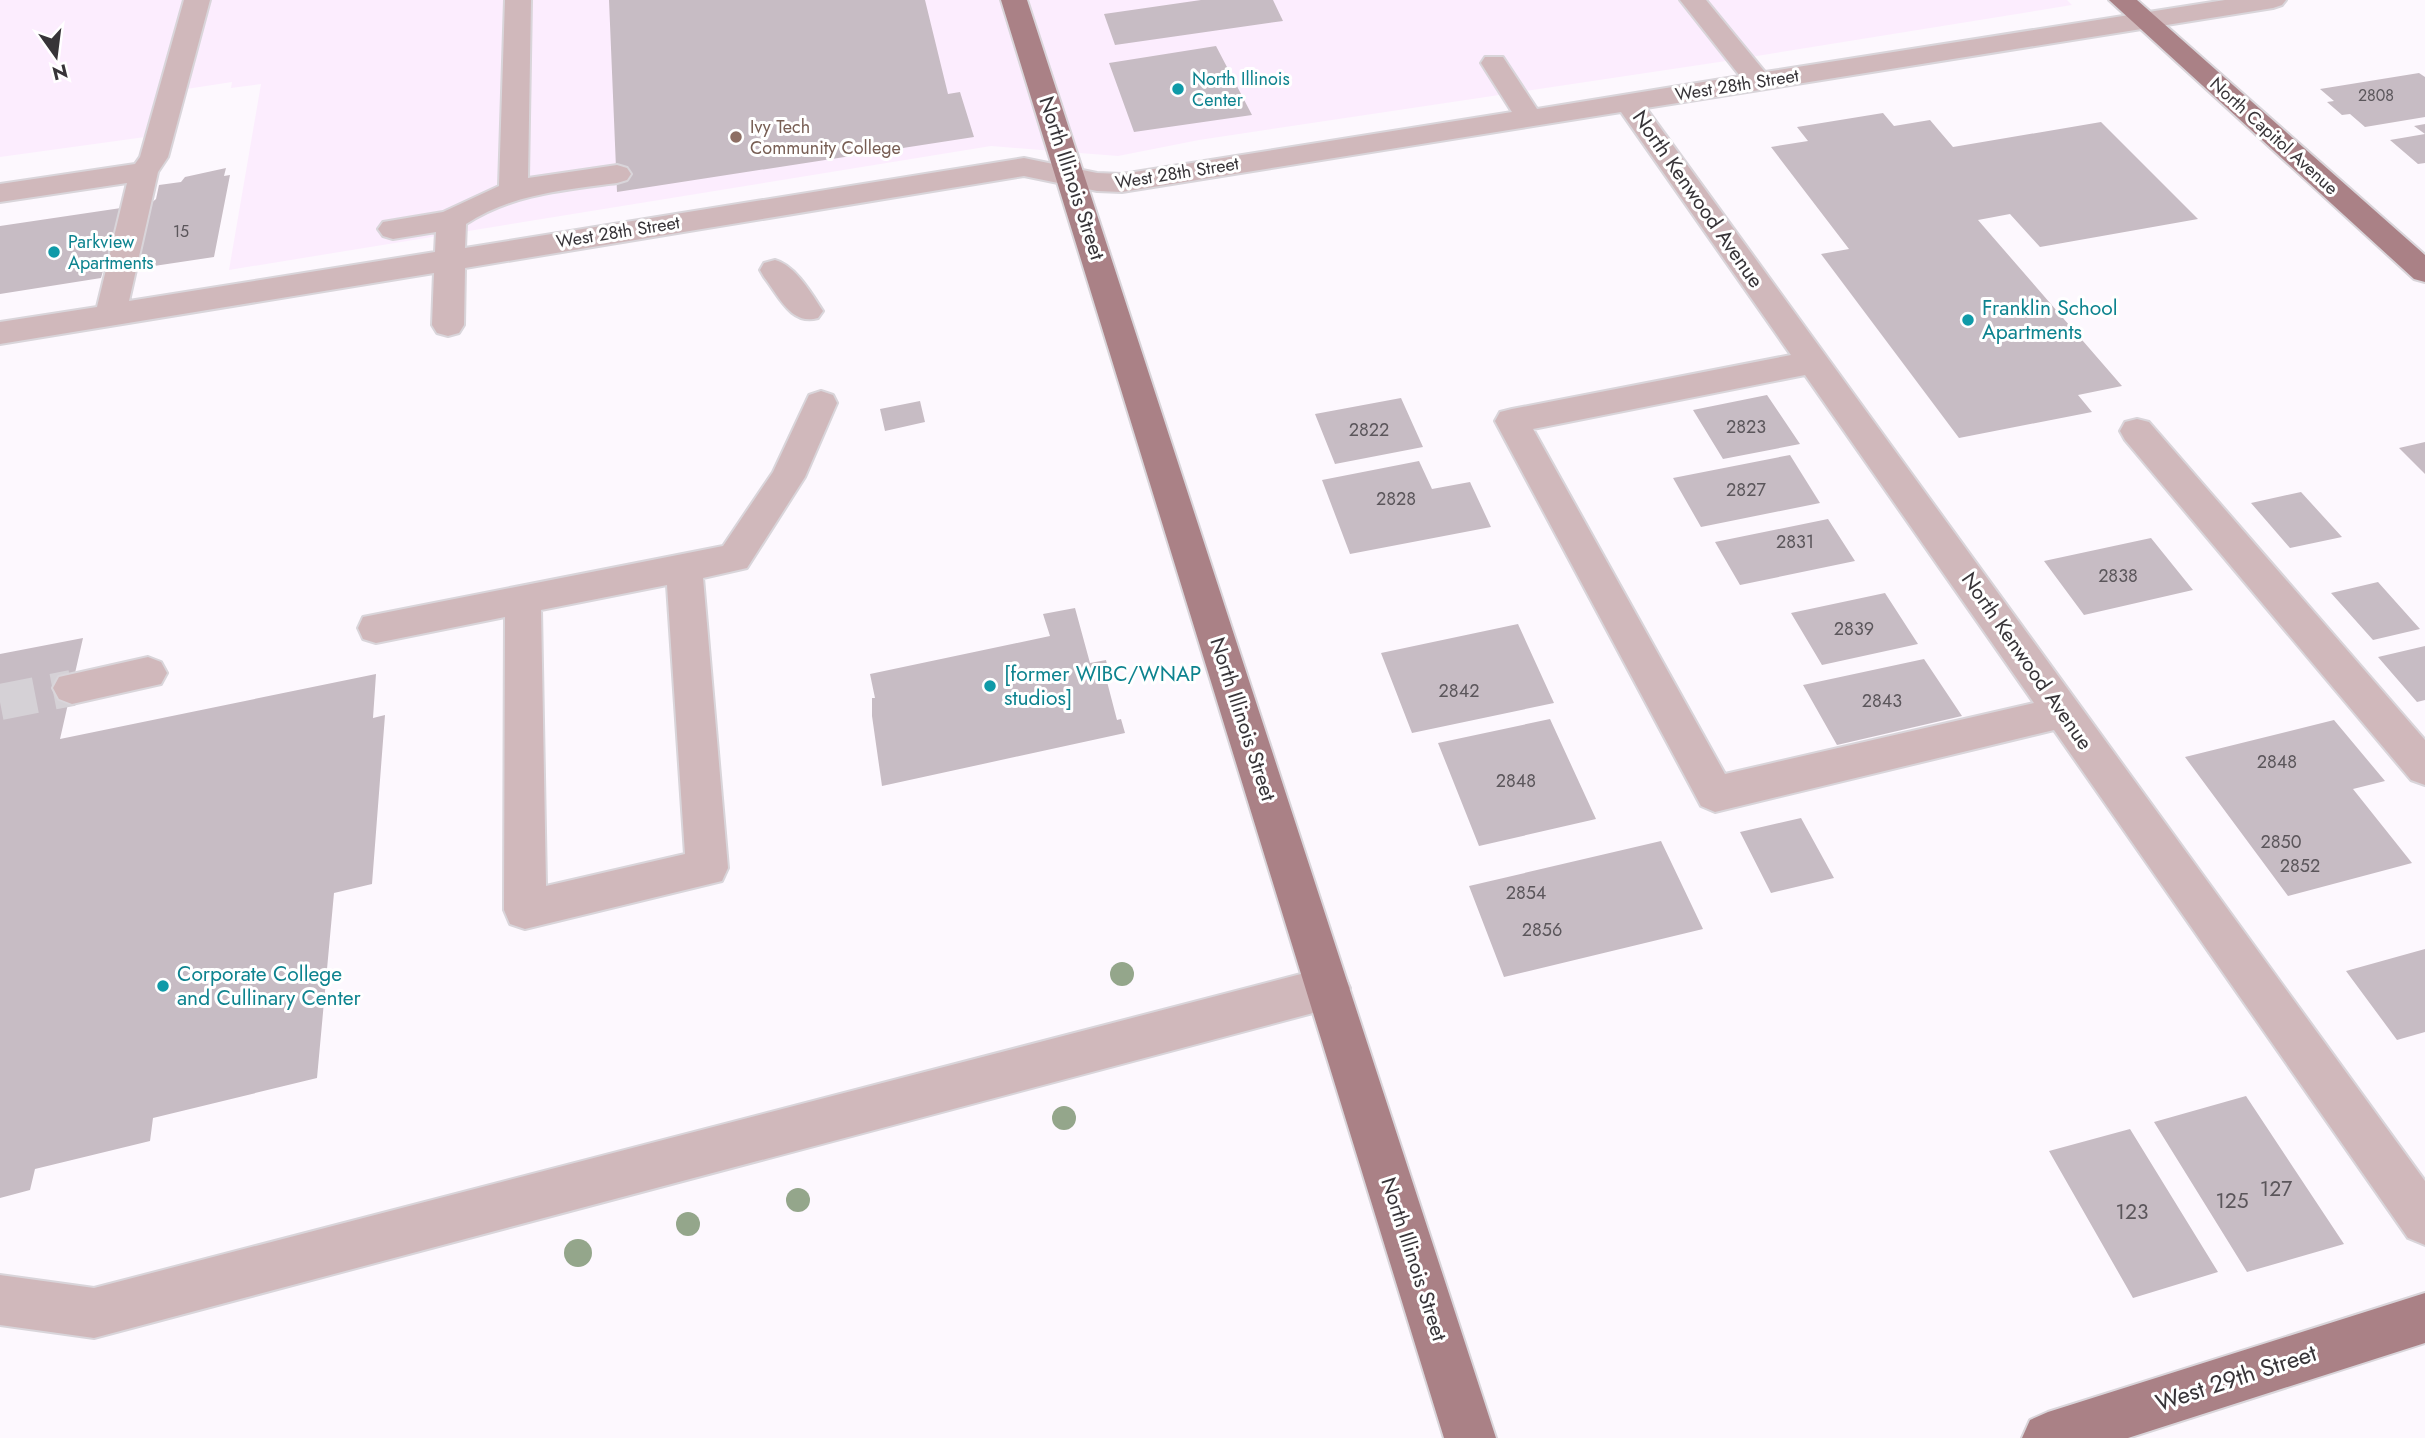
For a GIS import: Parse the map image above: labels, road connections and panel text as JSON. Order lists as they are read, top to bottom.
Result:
{
  "streets": {
    "main road": ["North Capitol Avenue", "North Illinois Street", "West 29th Street"],
    "street": ["West 28th Street", "North Kenwood Avenue"]
  },
  "crossings": [
    ["West 28th Street", "North Capitol Avenue"],
    ["West 28th Street", "North Illinois Street"],
    ["West 28th Street", "North Kenwood Avenue"]
  ],
  "places": [
    "North Illinois Center",
    "Ivy Tech Community College",
    "Parkview Apartments",
    "Franklin School Apartments",
    "[former WIBC/WNAP studios]",
    "Corporate College and Cullinary Center"
  ],
  "house_numbers": [
    "2808",
    "15",
    "2823",
    "2822",
    "2827",
    "2828",
    "2831",
    "2838",
    "2839",
    "2842",
    "2843",
    "2848",
    "2848",
    "2850",
    "2852",
    "2854",
    "2856",
    "127",
    "125",
    "123"
  ],
  "north": "bottom"
}
